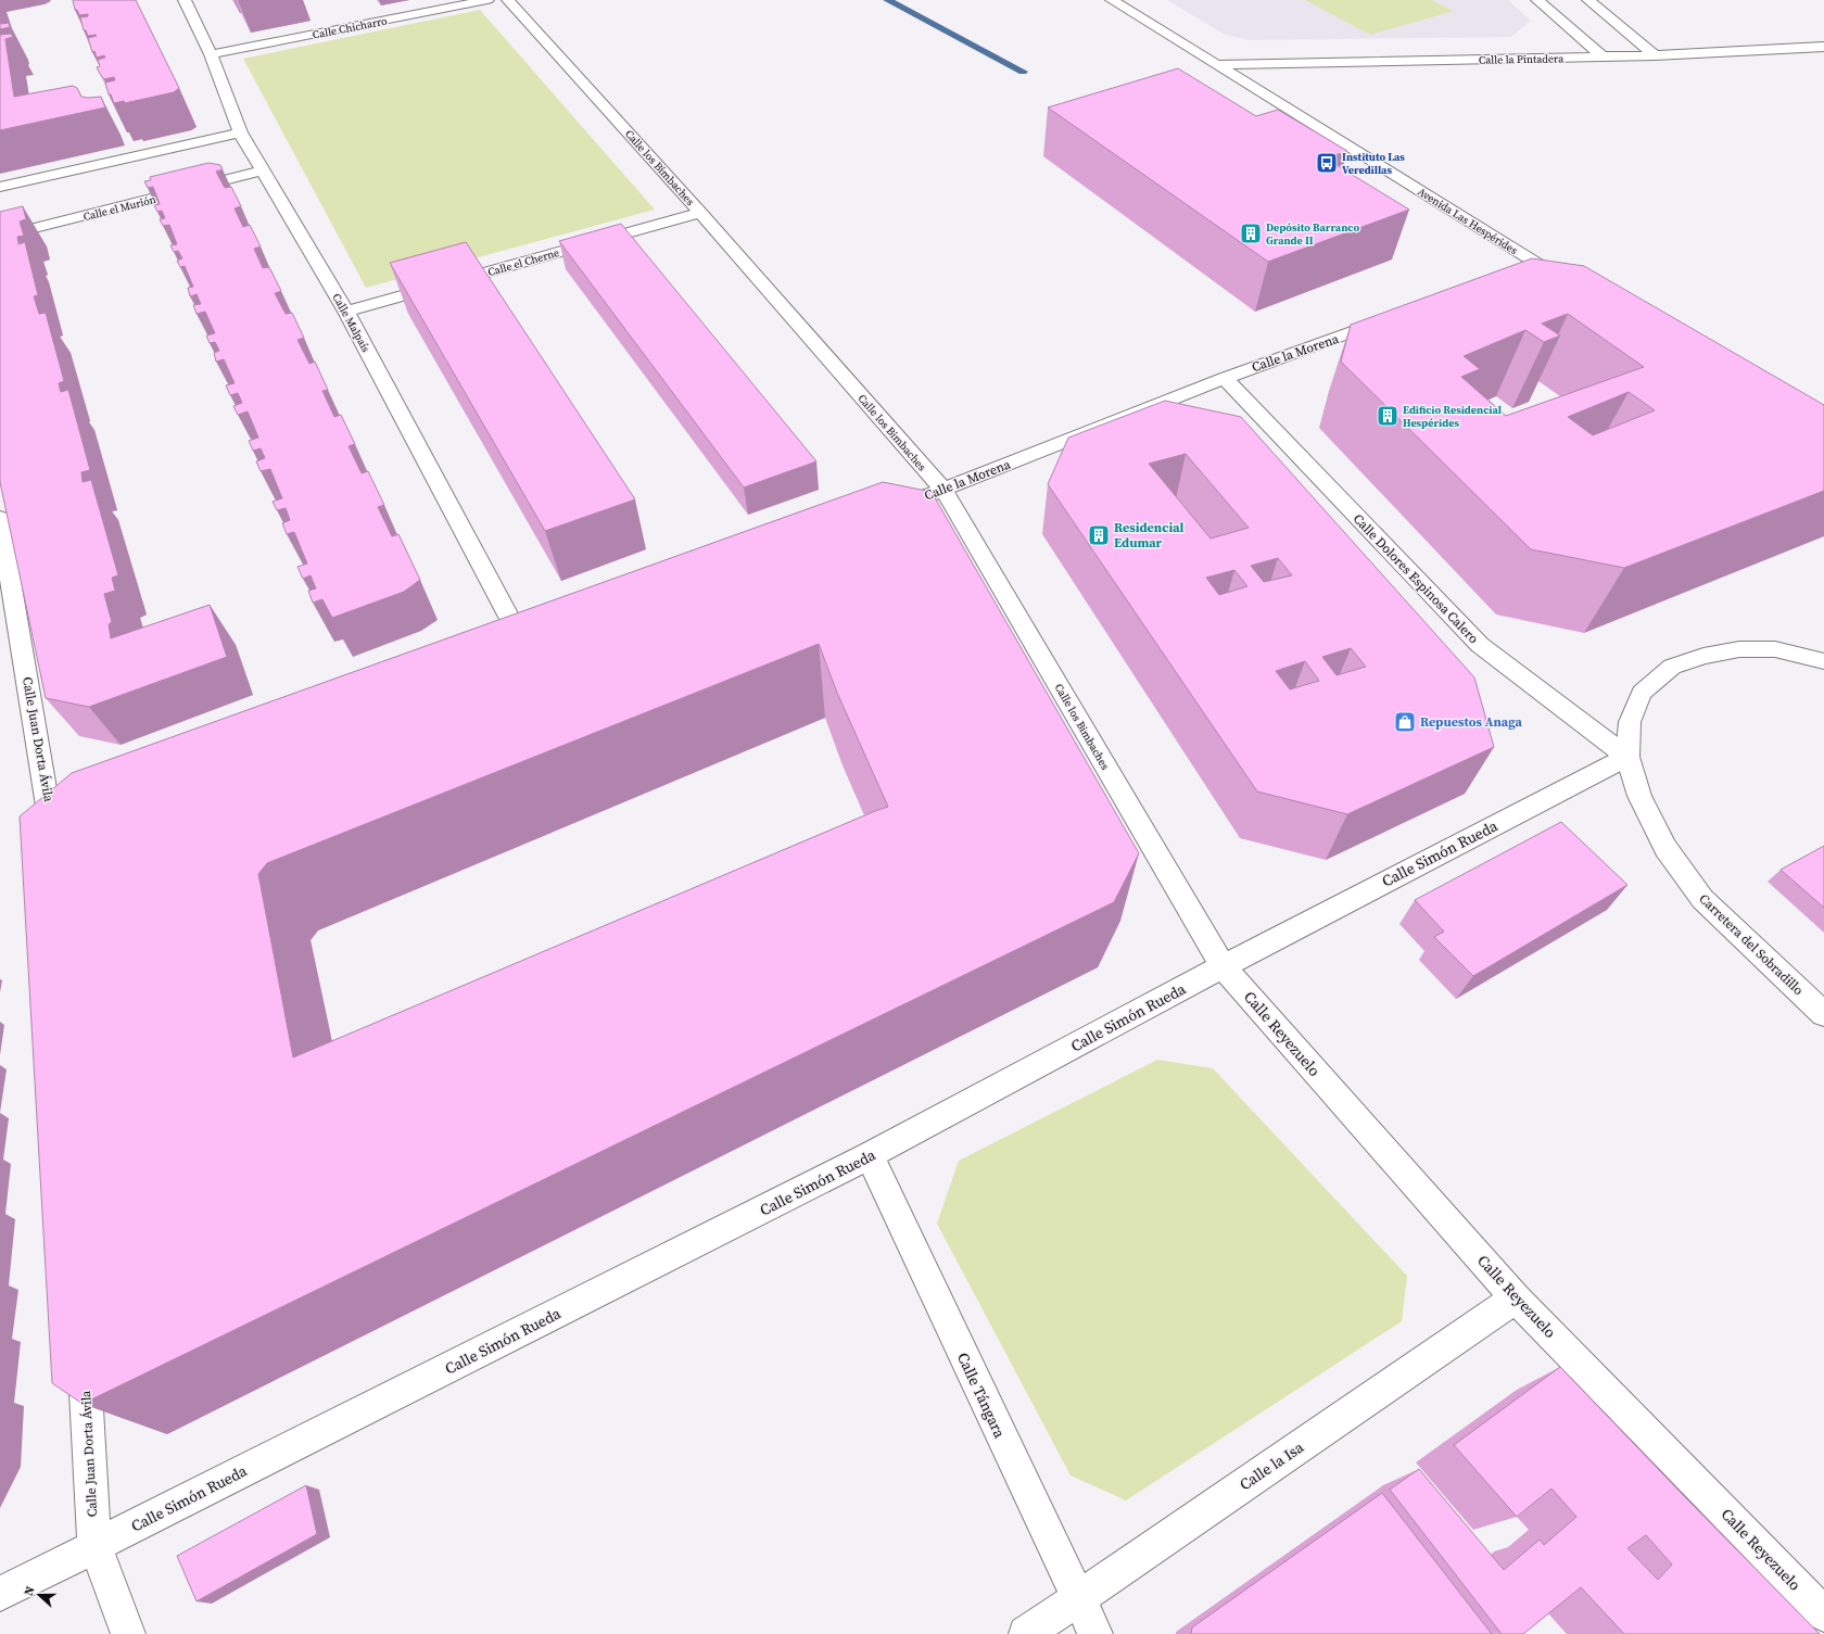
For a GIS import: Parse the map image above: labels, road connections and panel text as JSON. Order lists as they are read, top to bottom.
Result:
{
  "streets": {
    "street": [
      "Calle Chicharro",
      "Calle la Pintadera",
      "Calle los Bimbaches",
      "Calle el Murión",
      "Avenida Las Hespérides",
      "Calle el Cherne",
      "Calle Malpaís",
      "Calle la Morena",
      "Calle Dolores Espinosa Calero",
      "Calle Juan Dorta Ávila",
      "Calle Simón Rueda",
      "Carretera del Sobradillo",
      "Calle Reyezuelo",
      "Calle Tángara",
      "Calle la Isa"
    ]
  },
  "crossings": [
    ["Calle Chicharro", "Calle Malpaís"],
    ["Calle la Pintadera", "Avenida Las Hespérides"],
    ["Calle los Bimbaches", "Calle el Cherne"],
    ["Calle los Bimbaches", "Calle la Morena"],
    ["Calle los Bimbaches", "Calle Simón Rueda"],
    ["Calle los Bimbaches", "Calle Reyezuelo"],
    ["Calle el Murión", "Calle Malpaís"],
    ["Calle el Cherne", "Calle Malpaís"],
    ["Calle la Morena", "Calle Dolores Espinosa Calero"],
    ["Calle Dolores Espinosa Calero", "Calle Simón Rueda"],
    ["Calle Dolores Espinosa Calero", "Carretera del Sobradillo"],
    ["Calle Juan Dorta Ávila", "Calle Simón Rueda"],
    ["Calle Simón Rueda", "Carretera del Sobradillo"],
    ["Calle Simón Rueda", "Calle Reyezuelo"],
    ["Calle Simón Rueda", "Calle Tángara"],
    ["Calle Reyezuelo", "Calle la Isa"],
    ["Calle Tángara", "Calle la Isa"]
  ],
  "places": {
    "bus stop": ["Instituto Las Veredillas"],
    "building": ["Depósito Barranco Grande II", "Edificio Residencial Hespérides", "Residencial Edumar"],
    "shop": ["Repuestos Anaga"]
  },
  "north": "left"
}
